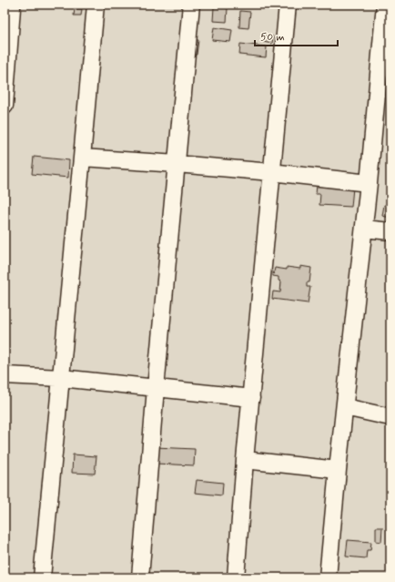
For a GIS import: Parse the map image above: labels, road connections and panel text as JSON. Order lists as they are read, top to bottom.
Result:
{
  "scale_bar": "50 m"
}
